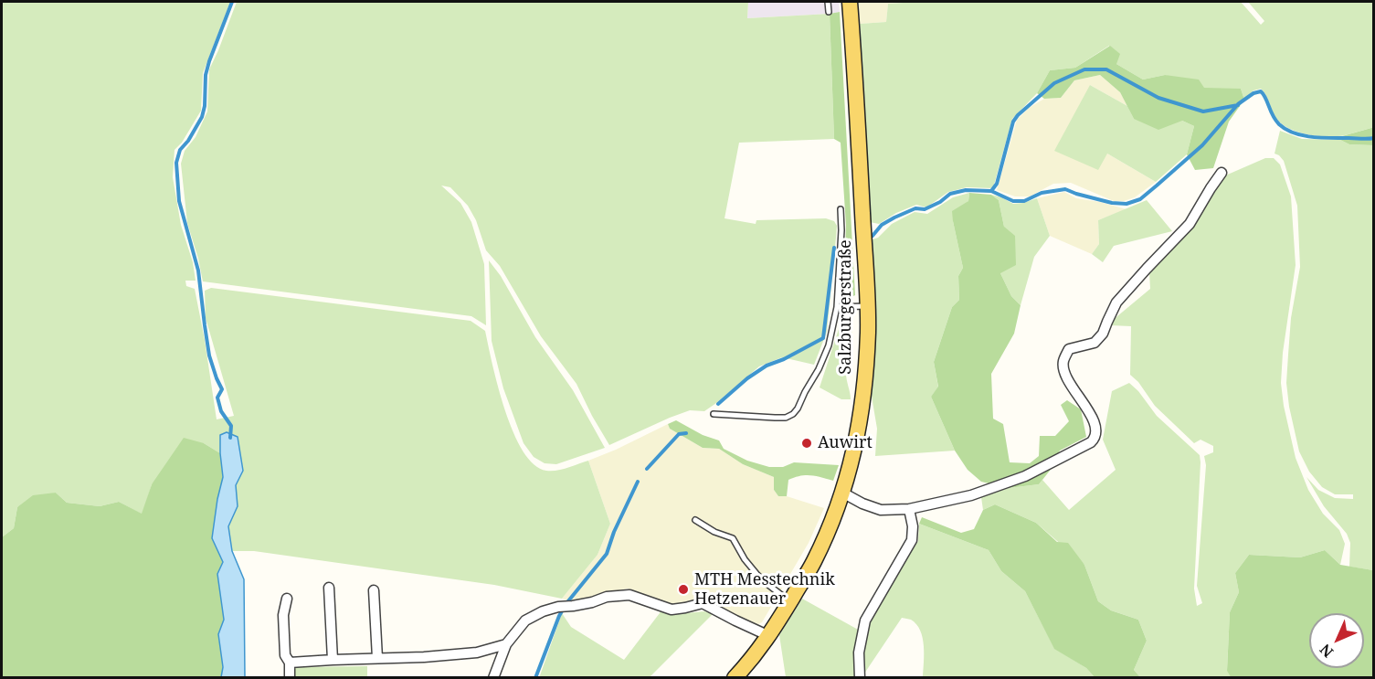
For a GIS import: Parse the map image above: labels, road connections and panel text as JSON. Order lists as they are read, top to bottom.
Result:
{
  "streets": {
    "main road": ["Salzburgerstraße"]
  },
  "places": ["Auwirt", "MTH Messtechnik Hetzenauer"],
  "north": "bottom left"
}
